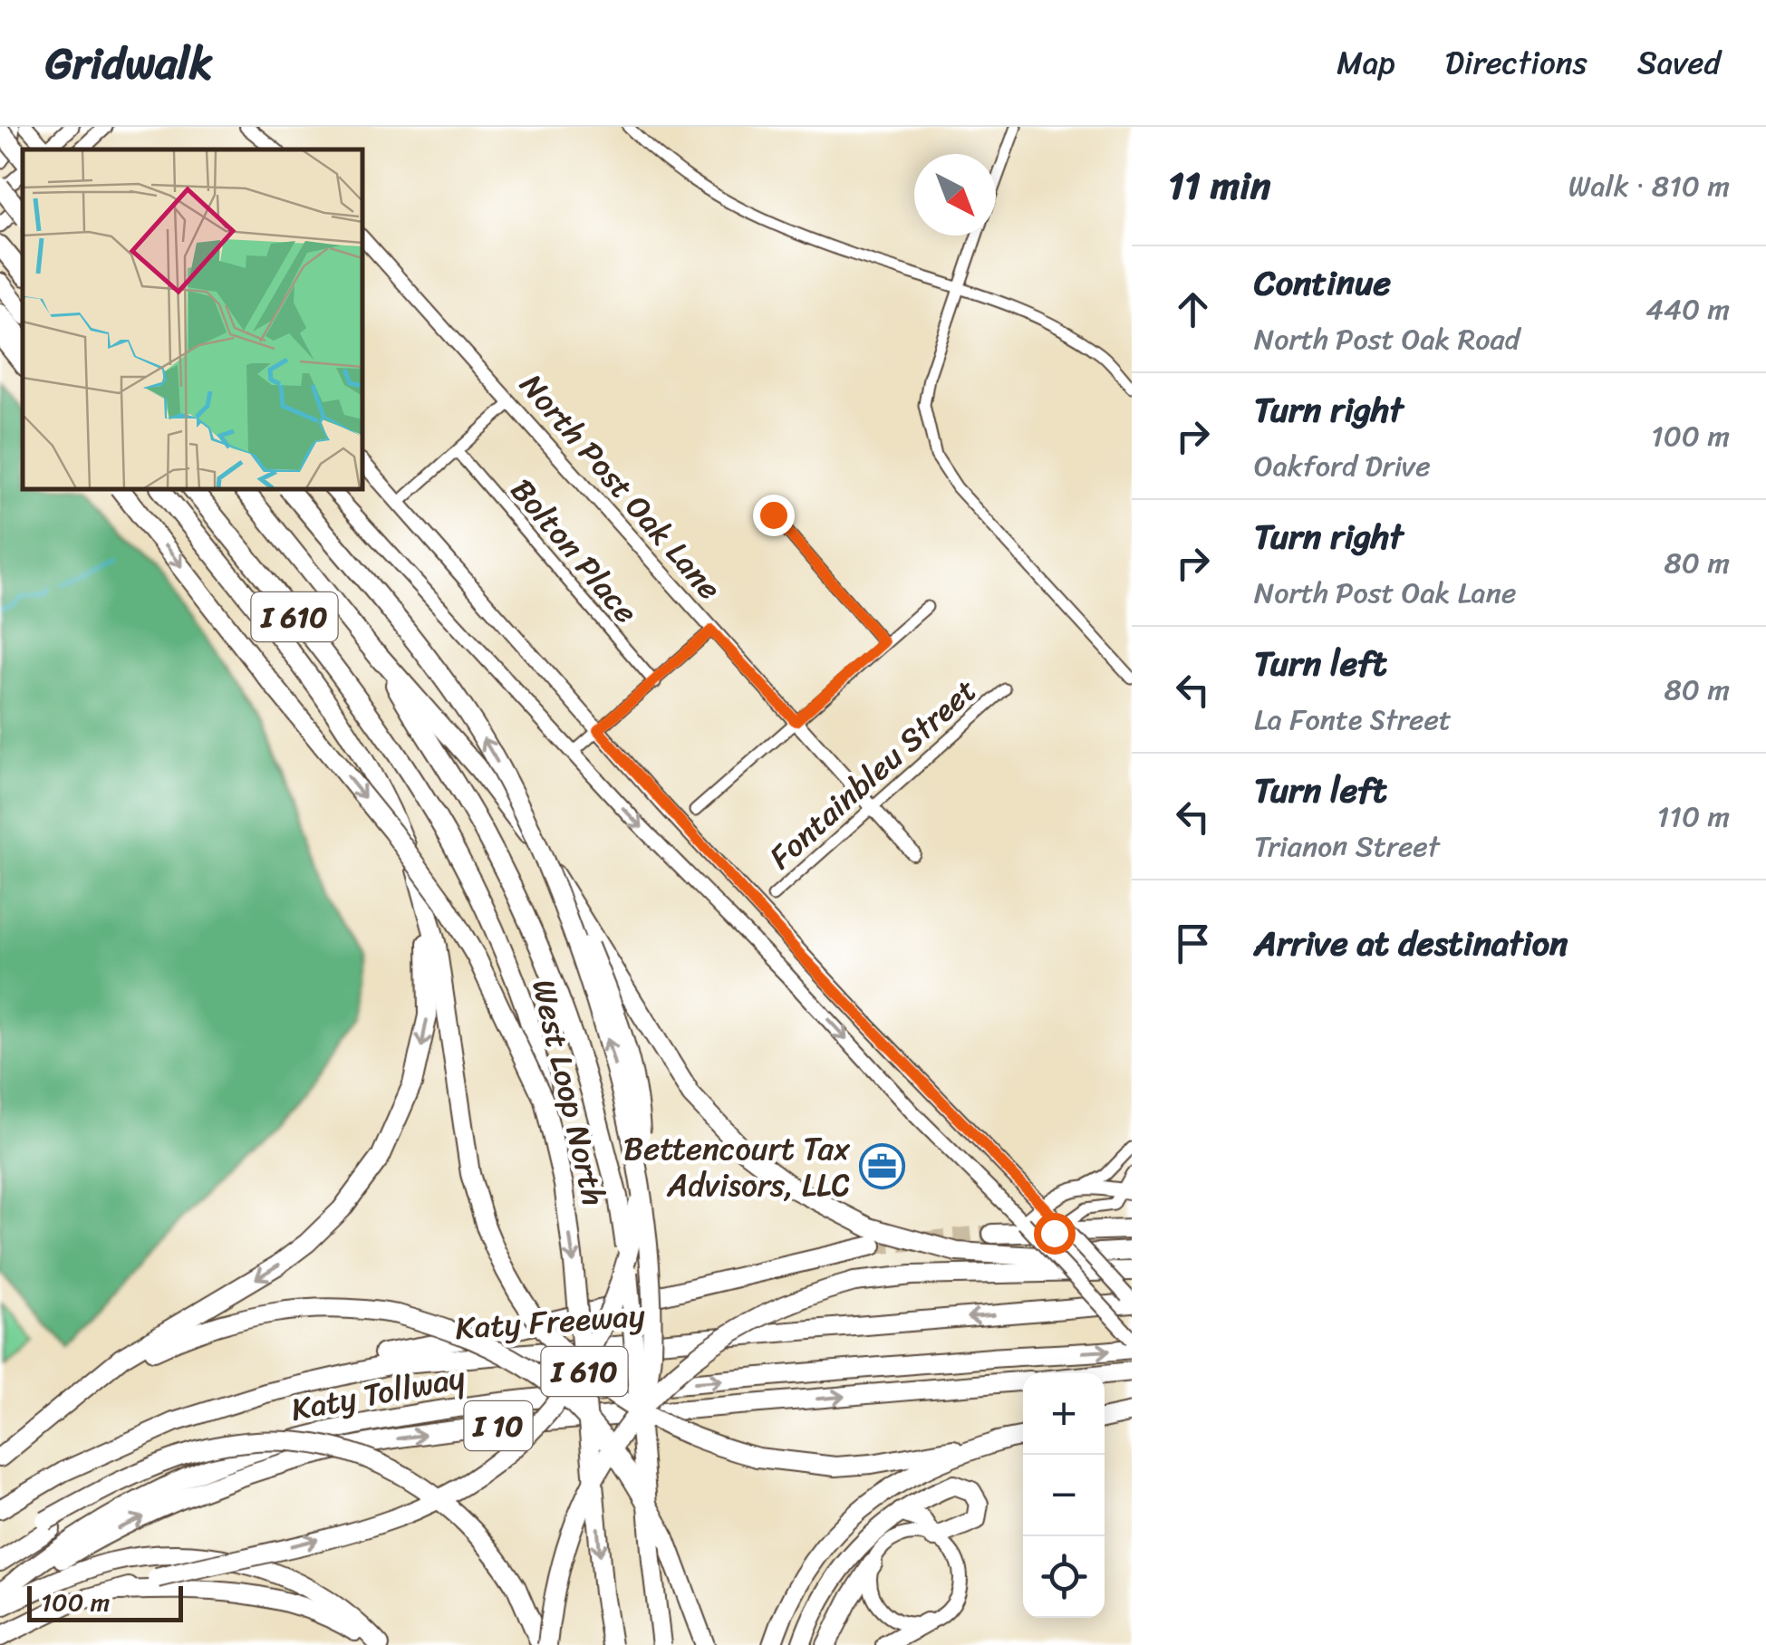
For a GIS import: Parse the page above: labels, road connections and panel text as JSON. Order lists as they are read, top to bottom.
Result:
{
  "streets": {
    "highway": [
      "I 610",
      "West Loop North",
      "Katy Freeway",
      "Katy Tollway",
      "I 10"
    ],
    "street": ["North Post Oak Lane", "Bolton Place", "Fontainbleu Street"]
  },
  "crossings": [
    ["North Post Oak Lane", "Fontainbleu Street"],
    ["Katy Tollway", "I 10"]
  ],
  "places": {
    "office": ["Bettencourt Tax Advisors, LLC"]
  },
  "scale_bar": "100 m",
  "north": "bottom right",
  "page": {
    "header": "Gridwalk",
    "nav": ["Map", "Directions", "Saved"],
    "heading": ["11 min", "Walk · 810 m"],
    "list": [
      ["Continue", "North Post Oak Road", "440 m"],
      ["Turn right", "Oakford Drive", "100 m"],
      ["Turn right", "North Post Oak Lane", "80 m"],
      ["Turn left", "La Fonte Street", "80 m"],
      ["Turn left", "Trianon Street", "110 m"],
      "Arrive at destination"
    ],
    "map_buttons": ["+", "−"],
    "scale": "100 m"
  }
}
